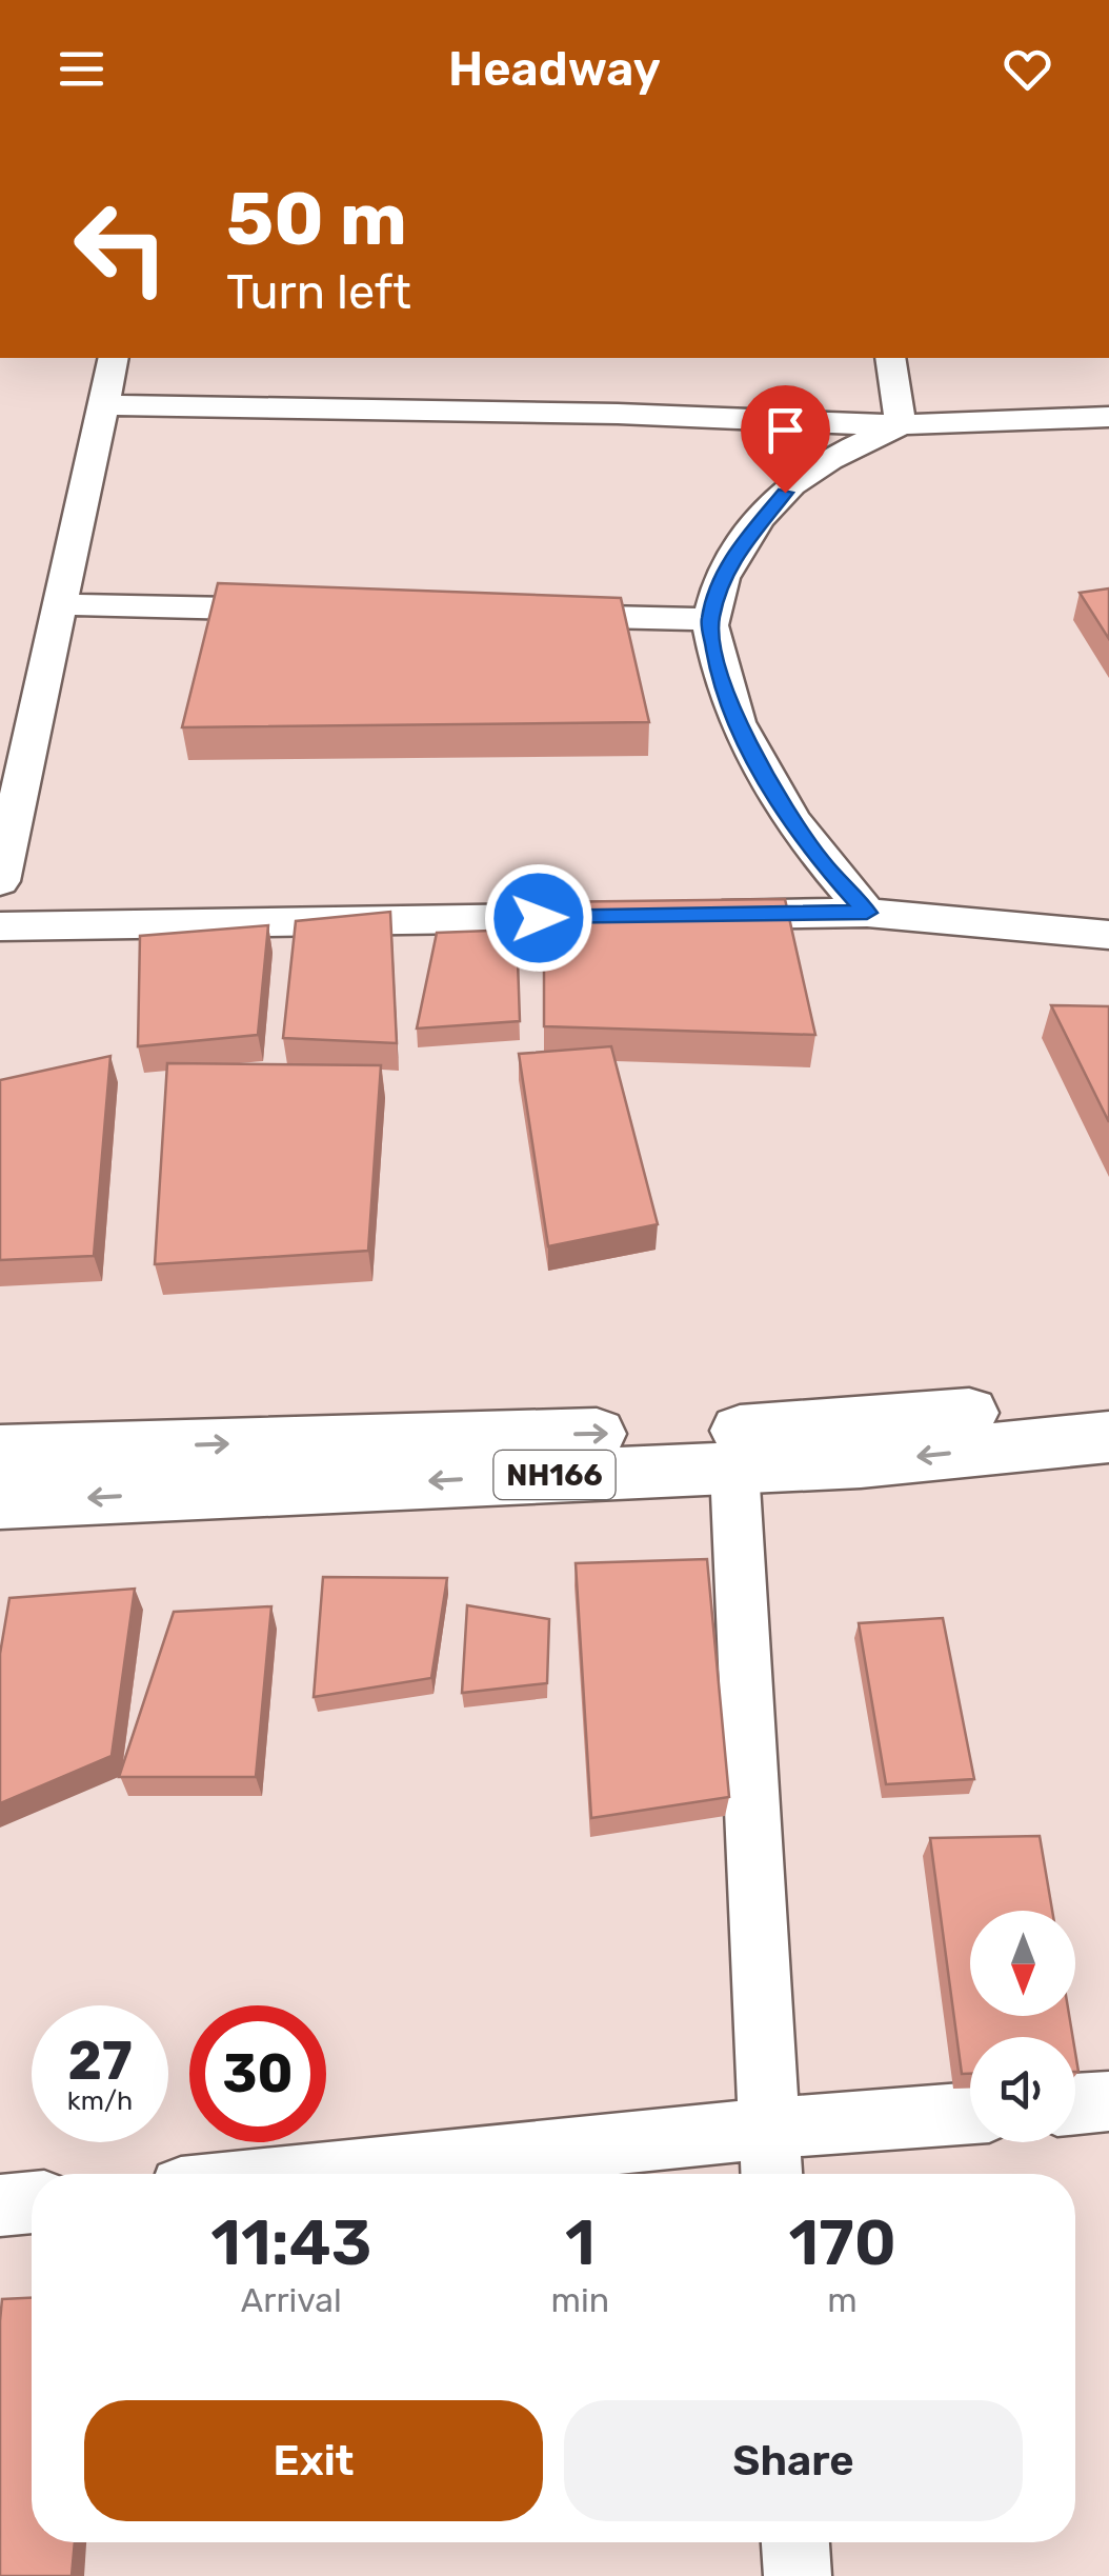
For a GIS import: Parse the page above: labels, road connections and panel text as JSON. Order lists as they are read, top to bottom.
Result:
{
  "streets": {
    "highway": ["NH166"]
  },
  "north": "bottom",
  "page": {
    "header": "Headway",
    "turn": ["50 m", "Turn left"],
    "speed": "27 km/h",
    "limit": "30",
    "eta": [
      "11:43",
      "Arrival",
      "1",
      "min",
      "170",
      "m"
    ],
    "buttons": ["Exit", "Share"]
  }
}
